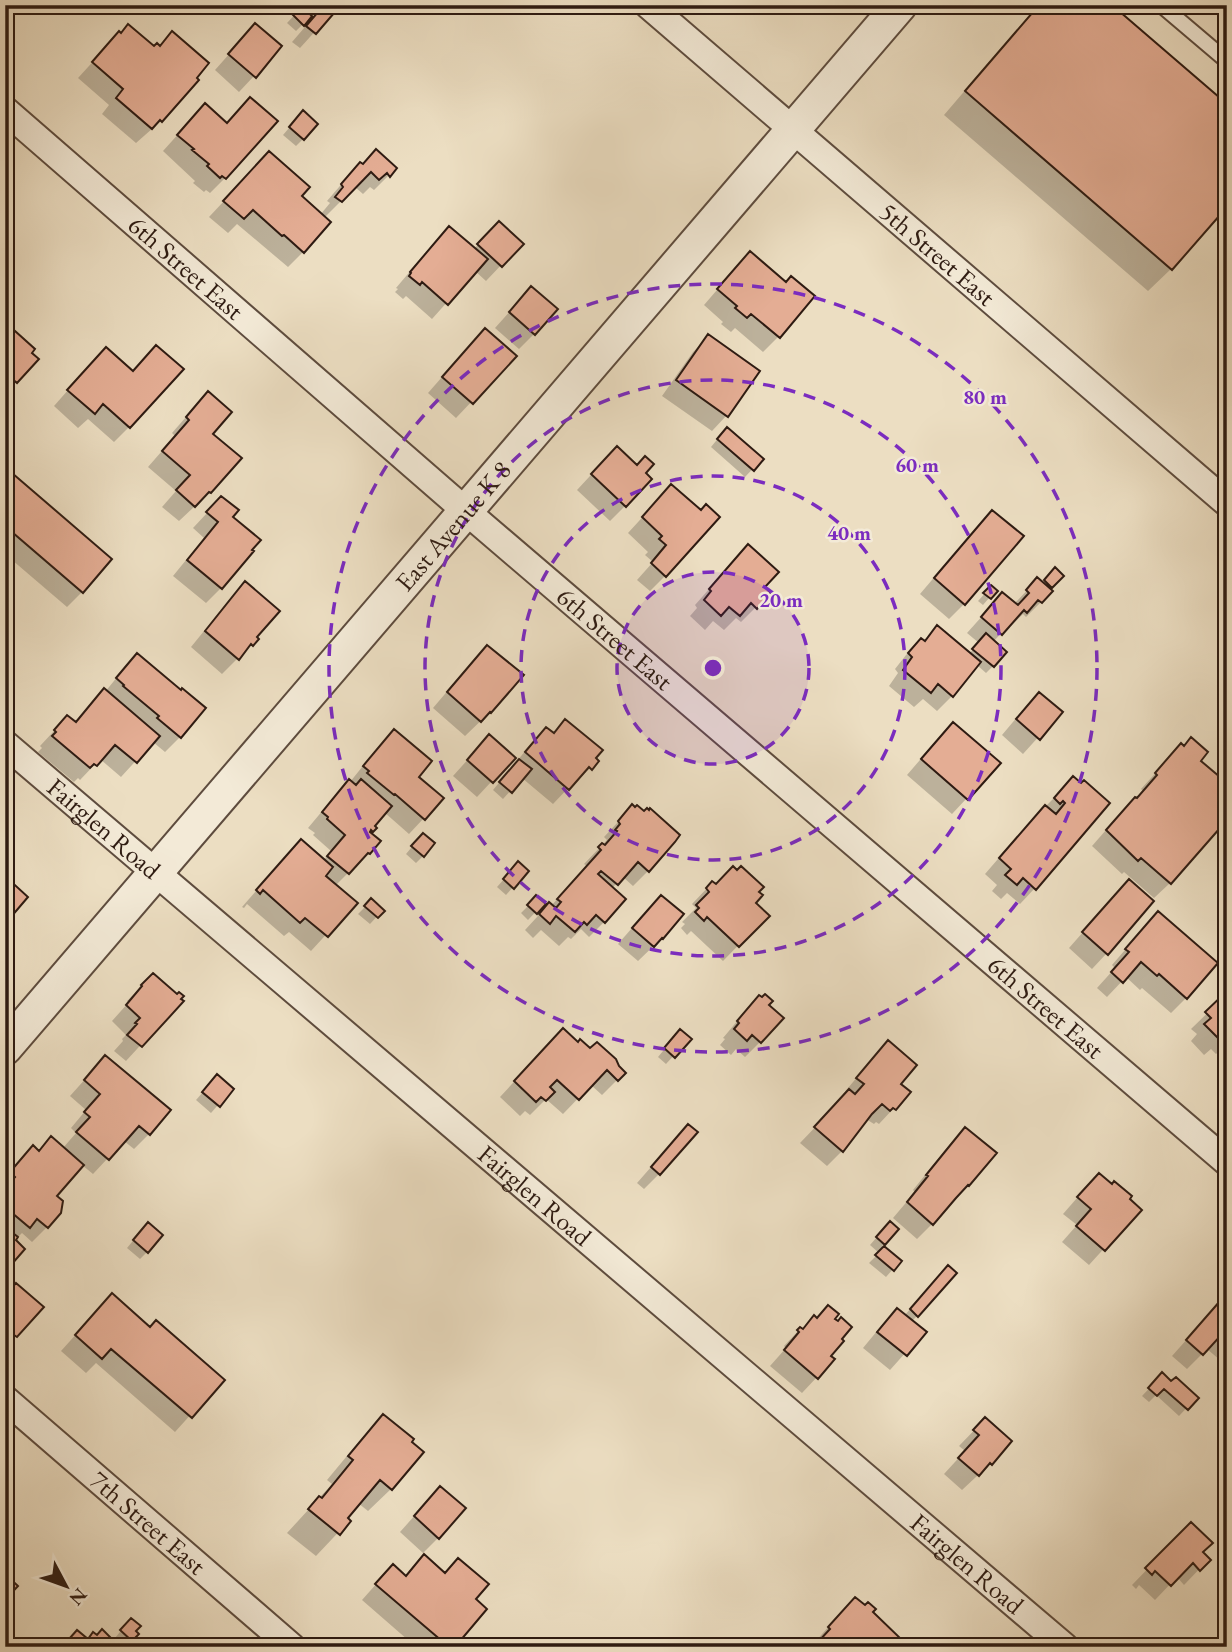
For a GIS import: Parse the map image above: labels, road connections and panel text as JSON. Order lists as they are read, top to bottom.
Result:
{
  "streets": {
    "street": [
      "5th Street East",
      "6th Street East",
      "East Avenue K 8",
      "Fairglen Road",
      "7th Street East"
    ]
  },
  "crossings": [
    ["5th Street East", "East Avenue K 8"],
    ["6th Street East", "East Avenue K 8"],
    ["East Avenue K 8", "Fairglen Road"]
  ],
  "north": "bottom right",
  "rings": [
    "80 m",
    "60 m",
    "40 m",
    "20 m"
  ]
}
